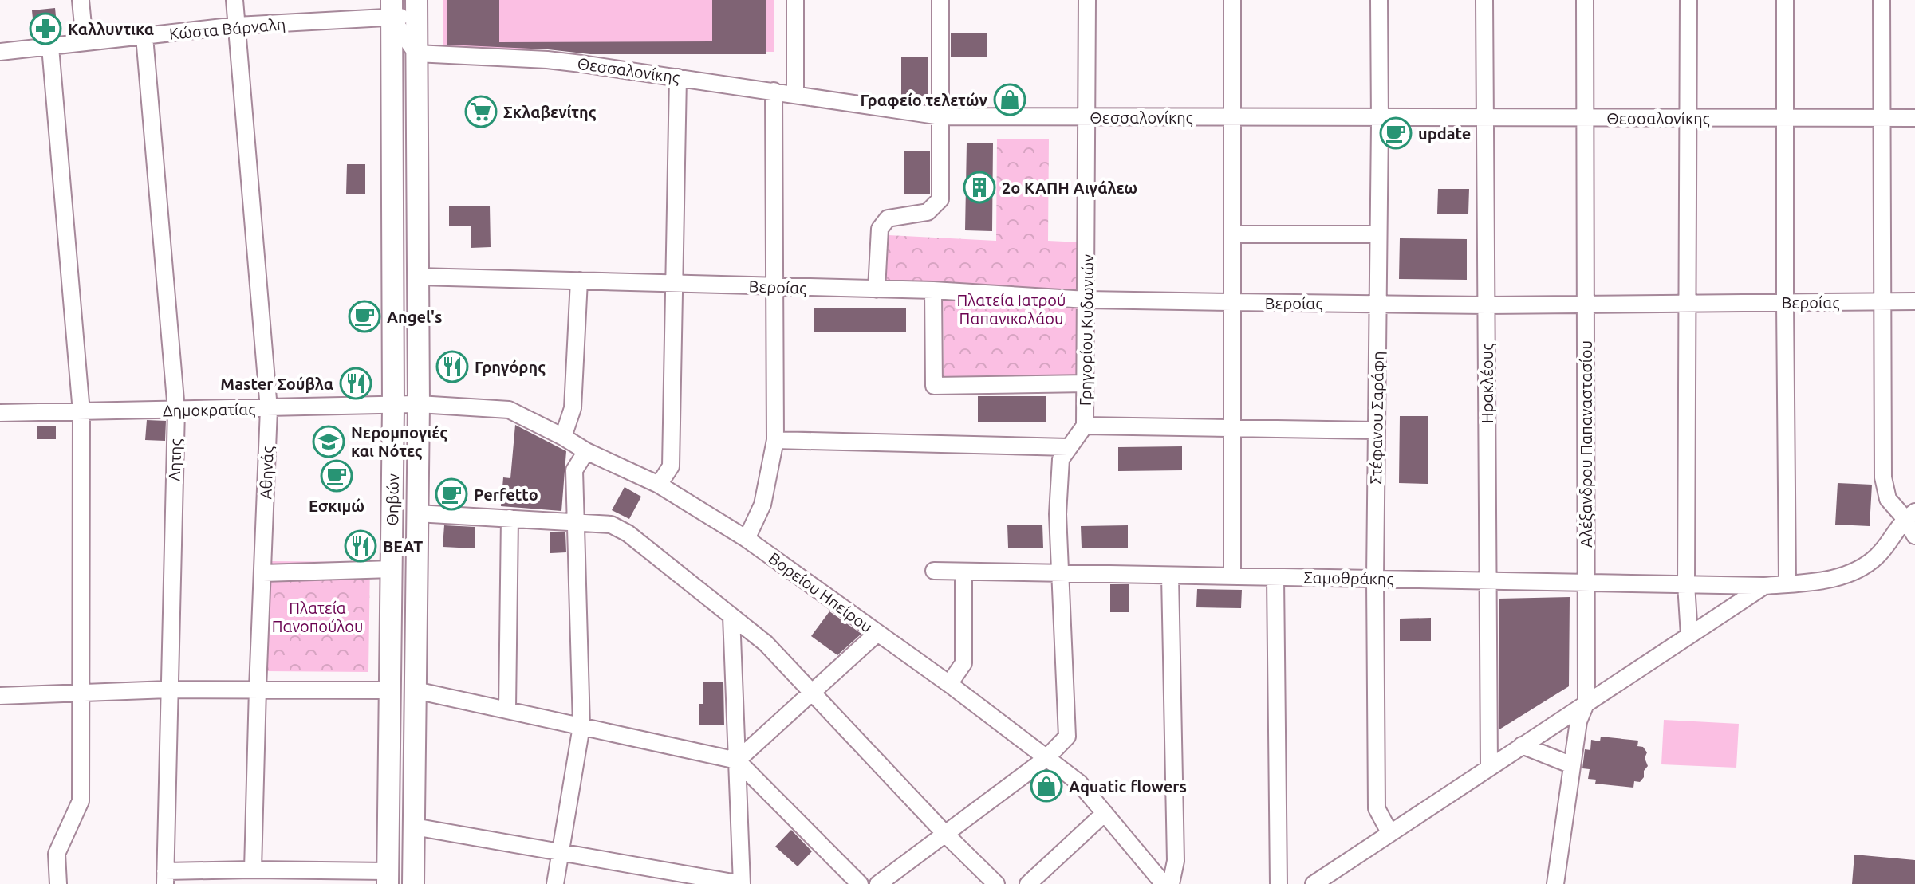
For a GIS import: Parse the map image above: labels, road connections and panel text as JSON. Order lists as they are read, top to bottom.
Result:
{
  "streets": {
    "main road": ["Θηβών"],
    "street": [
      "Κώστα Βάρναλη",
      "Θεσσαλονίκης",
      "Βεροίας",
      "Γρηγορίου Κυδωνιών",
      "Ηρακλέους",
      "Δημοκρατίας",
      "Στέφανου Σαράφη",
      "Αλέξανδρου Παπαναστασίου",
      "Λητης",
      "Αθηνάς",
      "Σαμοθράκης",
      "Βορείου Ηπείρου"
    ]
  },
  "crossings": [
    ["Κώστα Βάρναλη", "Λητης"],
    ["Κώστα Βάρναλη", "Αθηνάς"],
    ["Κώστα Βάρναλη", "Θηβών"],
    ["Θεσσαλονίκης", "Γρηγορίου Κυδωνιών"],
    ["Θεσσαλονίκης", "Ηρακλέους"],
    ["Θεσσαλονίκης", "Στέφανου Σαράφη"],
    ["Θεσσαλονίκης", "Αλέξανδρου Παπαναστασίου"],
    ["Θεσσαλονίκης", "Θηβών"],
    ["Βεροίας", "Γρηγορίου Κυδωνιών"],
    ["Βεροίας", "Ηρακλέους"],
    ["Βεροίας", "Στέφανου Σαράφη"],
    ["Βεροίας", "Αλέξανδρου Παπαναστασίου"],
    ["Βεροίας", "Θηβών"],
    ["Γρηγορίου Κυδωνιών", "Σαμοθράκης"],
    ["Γρηγορίου Κυδωνιών", "Βορείου Ηπείρου"],
    ["Ηρακλέους", "Σαμοθράκης"],
    ["Δημοκρατίας", "Λητης"],
    ["Δημοκρατίας", "Αθηνάς"],
    ["Δημοκρατίας", "Θηβών"],
    ["Δημοκρατίας", "Βορείου Ηπείρου"],
    ["Στέφανου Σαράφη", "Σαμοθράκης"],
    ["Αλέξανδρου Παπαναστασίου", "Σαμοθράκης"],
    ["Θηβών", "Βορείου Ηπείρου"]
  ],
  "parks": ["Πλατεία Ιατρού Παπανικολάου", "Πλατεία Πανοπούλου"],
  "places": {
    "pharmacy": ["Καλλυντικα"],
    "shop": ["Γραφείο τελετών", "Aquatic flowers"],
    "supermarket": ["Σκλαβενίτης"],
    "cafe": [
      "update",
      "Angel's",
      "Εσκιμώ",
      "Perfetto"
    ],
    "building": ["2ο ΚΑΠΗ Αιγάλεω"],
    "restaurant": ["Γρηγόρης", "Master Σούβλα", "ΒΕΑΤ"],
    "school or university": ["Νερομπογιές και Νότες"]
  }
}
